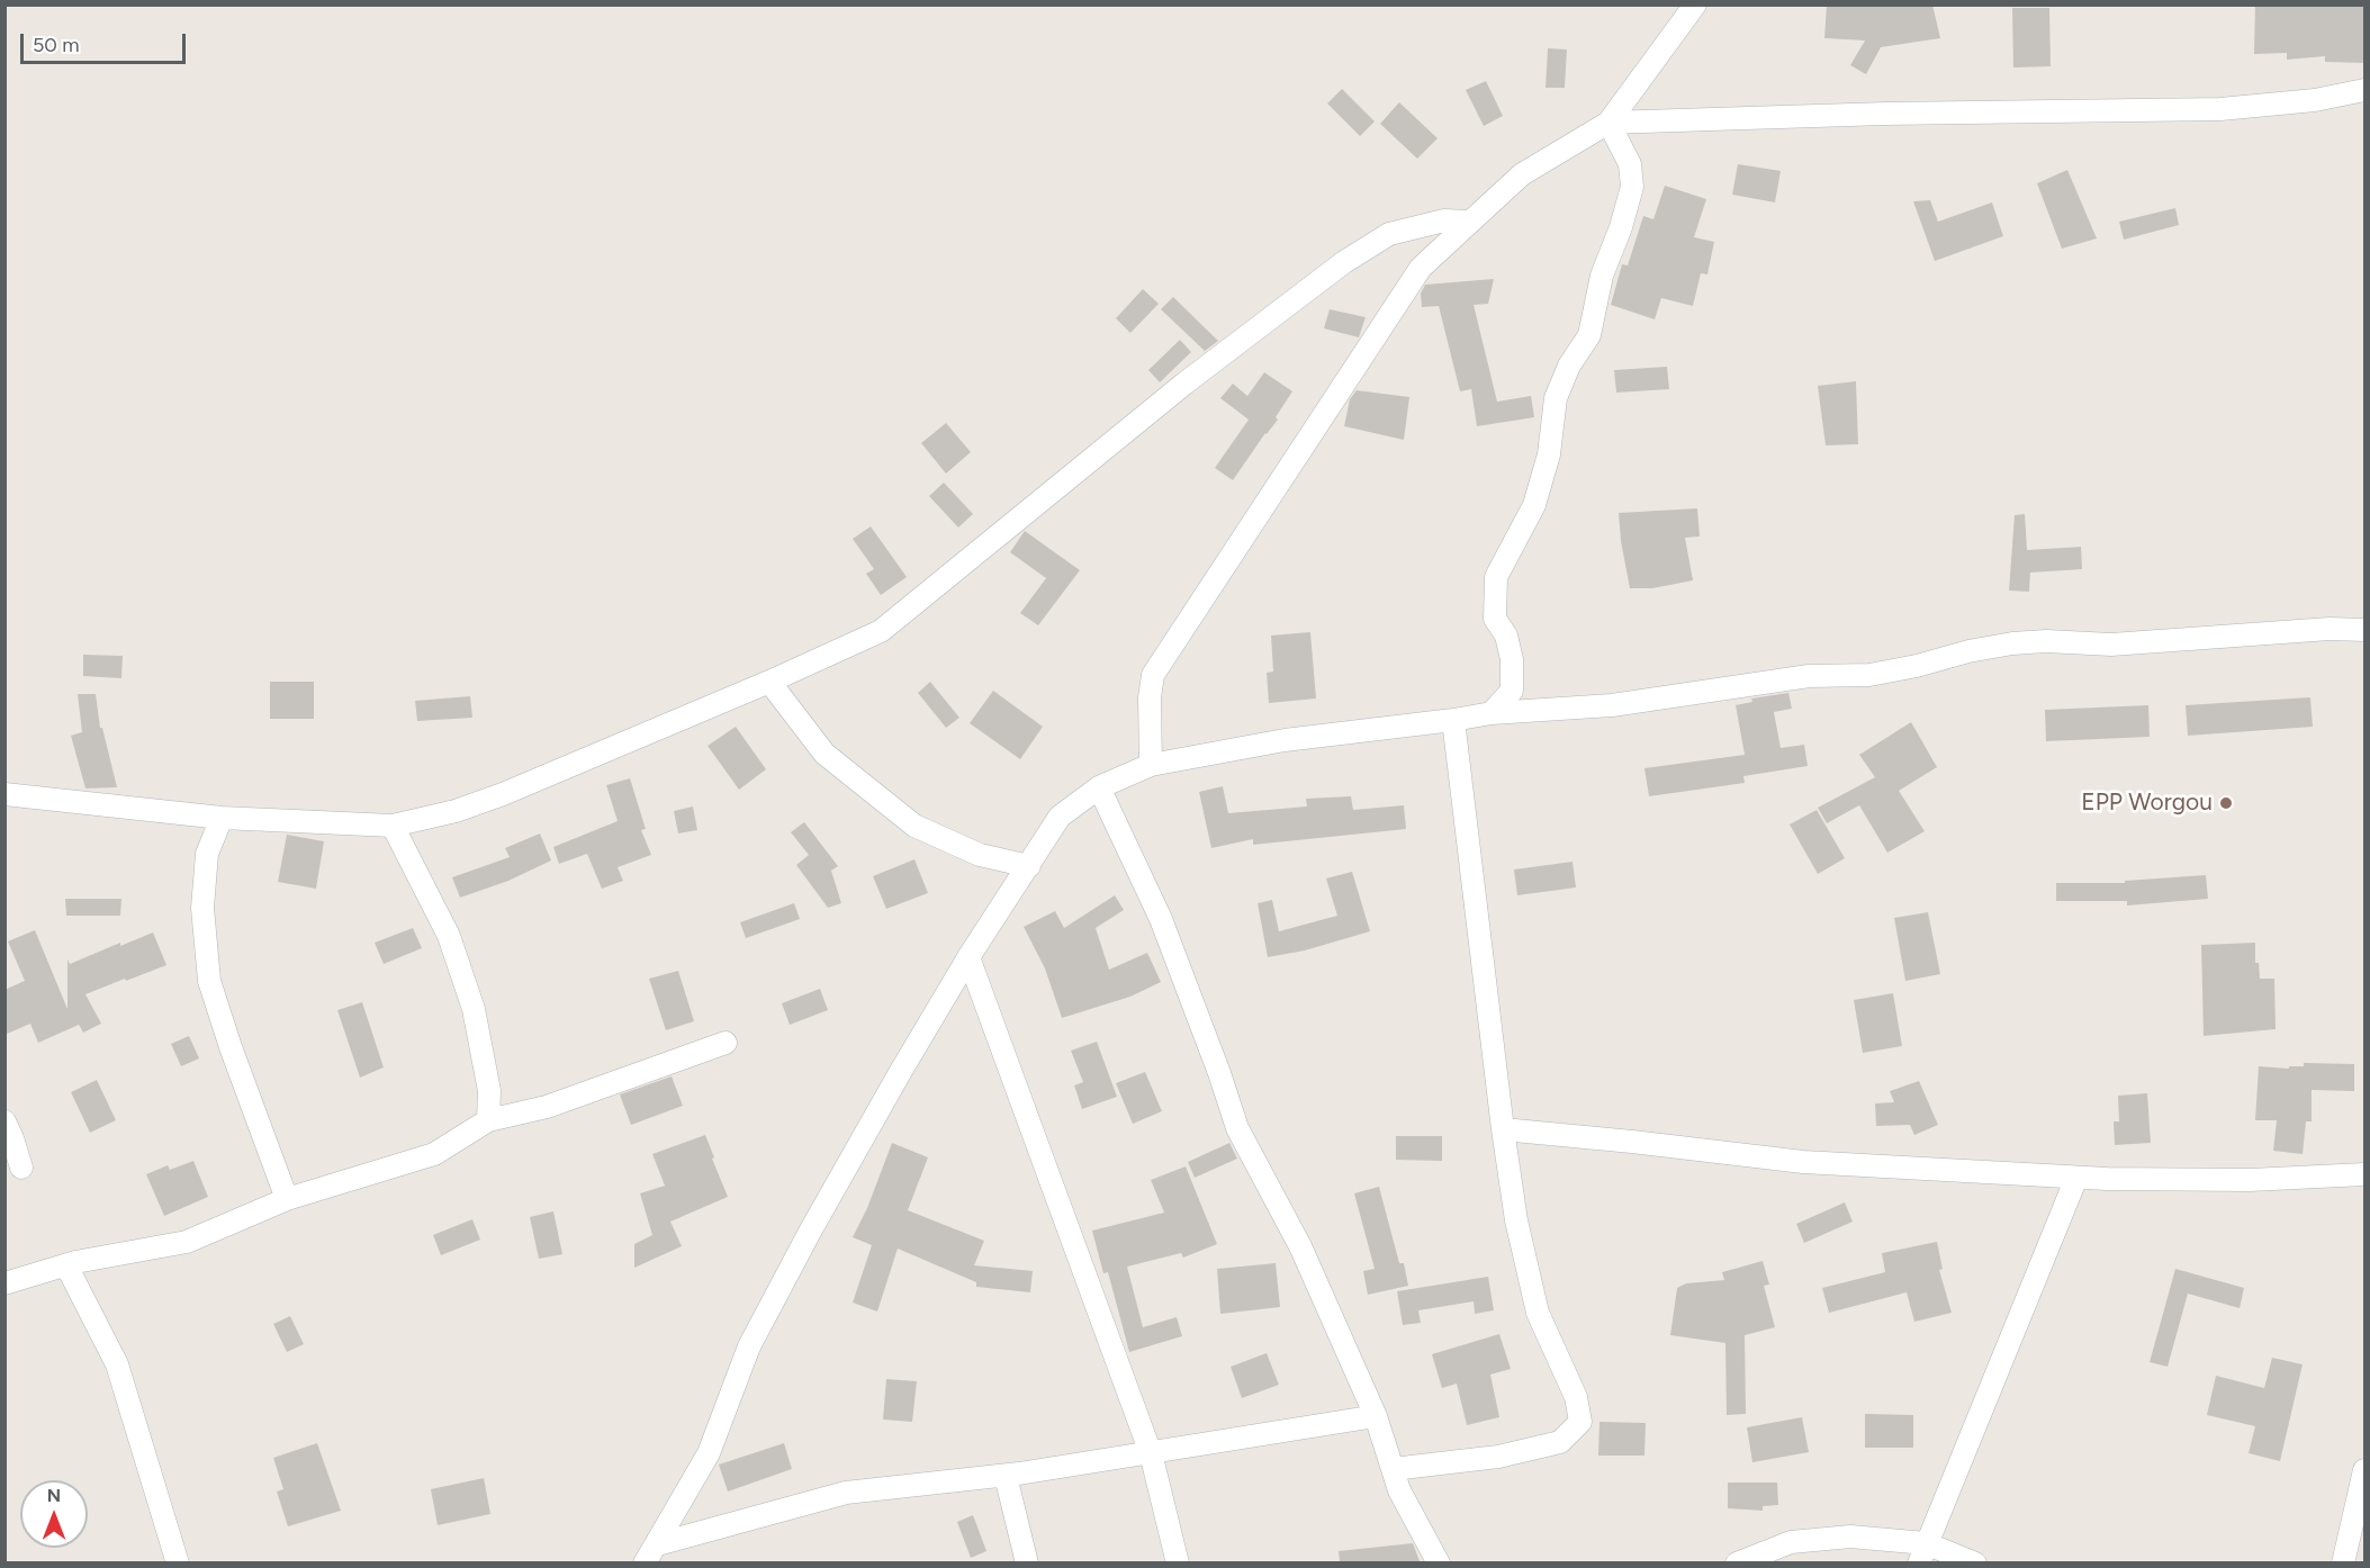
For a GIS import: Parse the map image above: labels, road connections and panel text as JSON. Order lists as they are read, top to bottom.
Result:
{
  "places": ["EPP Worgou"],
  "scale_bar": "50 m",
  "north": "top"
}
